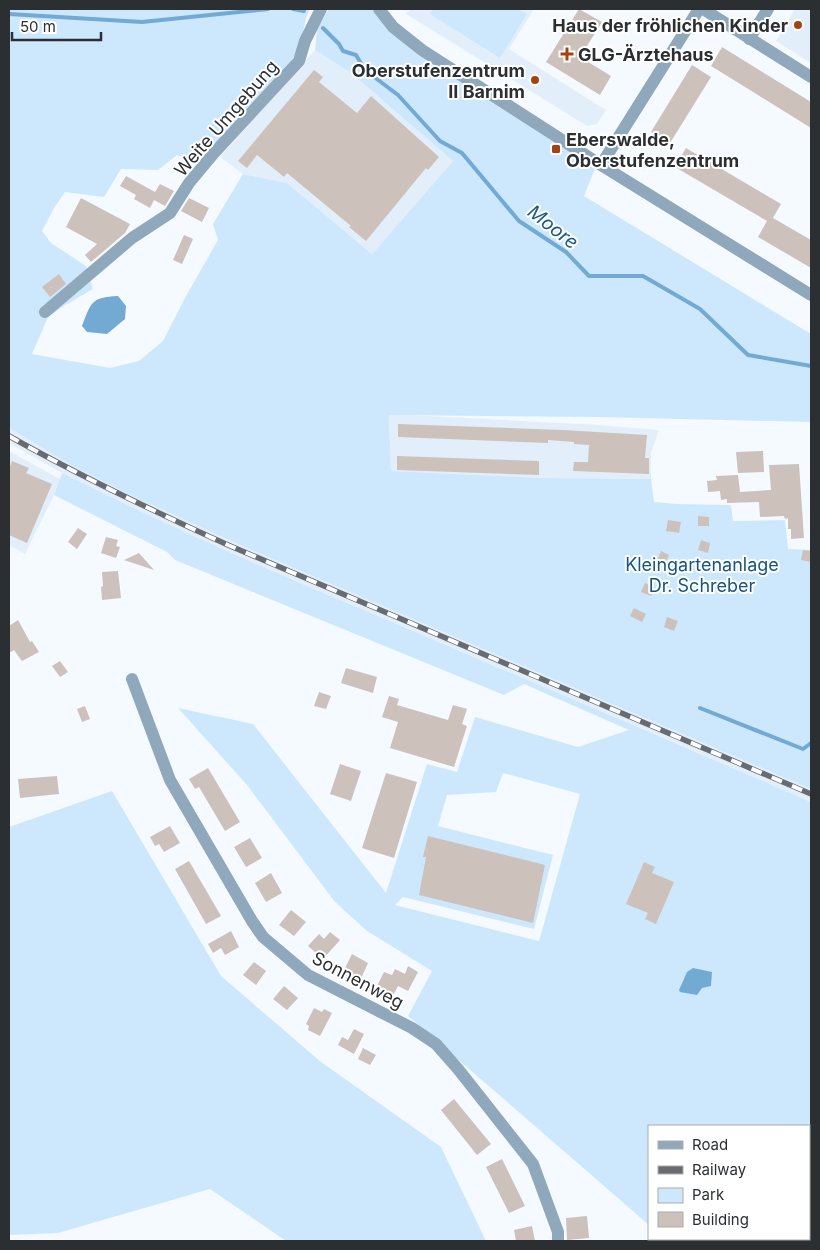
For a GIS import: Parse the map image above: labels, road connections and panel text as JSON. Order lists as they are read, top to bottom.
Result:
{
  "streets": {
    "street": ["Weite Umgebung", "Sonnenweg"]
  },
  "water": ["Moore"],
  "parks": ["Kleingartenanlage Dr. Schreber"],
  "places": {
    "other": ["Haus der fröhlichen Kinder", "Oberstufenzentrum II Barnim"],
    "health": ["GLG-Ärztehaus"],
    "transit": ["Eberswalde, Oberstufenzentrum"]
  },
  "legend": [
    "Road",
    "Railway",
    "Park",
    "Building"
  ],
  "scale_bar": "50 m"
}
